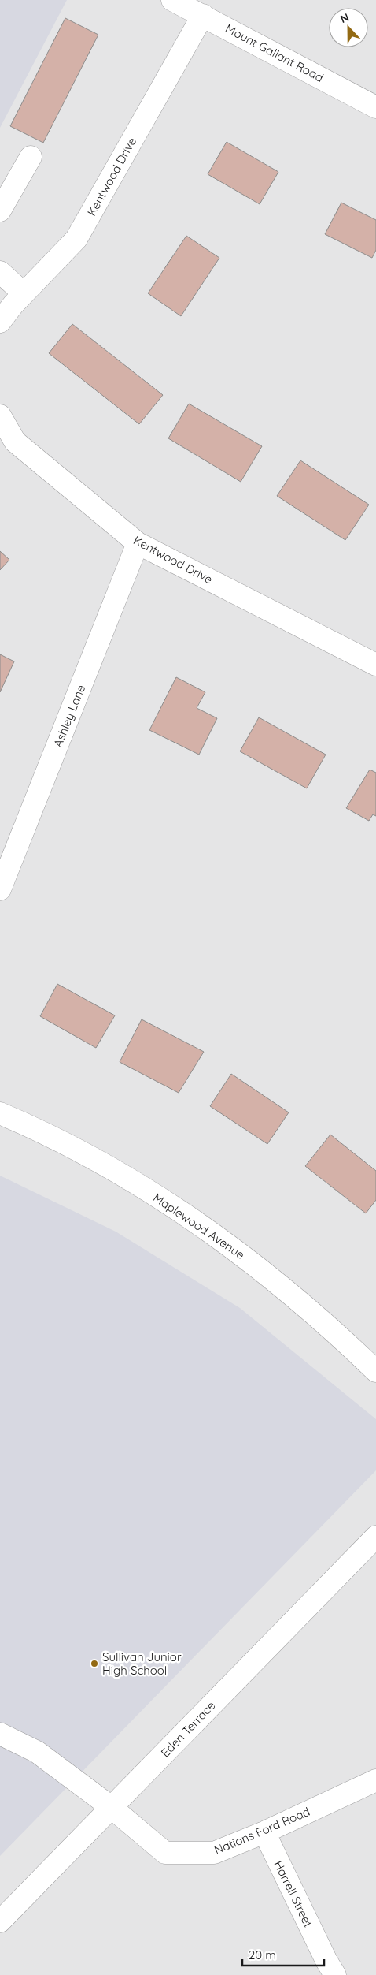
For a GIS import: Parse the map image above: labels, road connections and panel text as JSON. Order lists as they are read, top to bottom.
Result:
{
  "streets": {
    "street": [
      "Mount Gallant Road",
      "Kentwood Drive",
      "Ashley Lane",
      "Maplewood Avenue",
      "Eden Terrace",
      "Nations Ford Road",
      "Harrell Street"
    ]
  },
  "crossings": [
    ["Mount Gallant Road", "Kentwood Drive"],
    ["Kentwood Drive", "Ashley Lane"],
    ["Eden Terrace", "Nations Ford Road"],
    ["Nations Ford Road", "Harrell Street"]
  ],
  "places": ["Sullivan Junior High School"],
  "scale_bar": "20 m",
  "north": "top"
}
